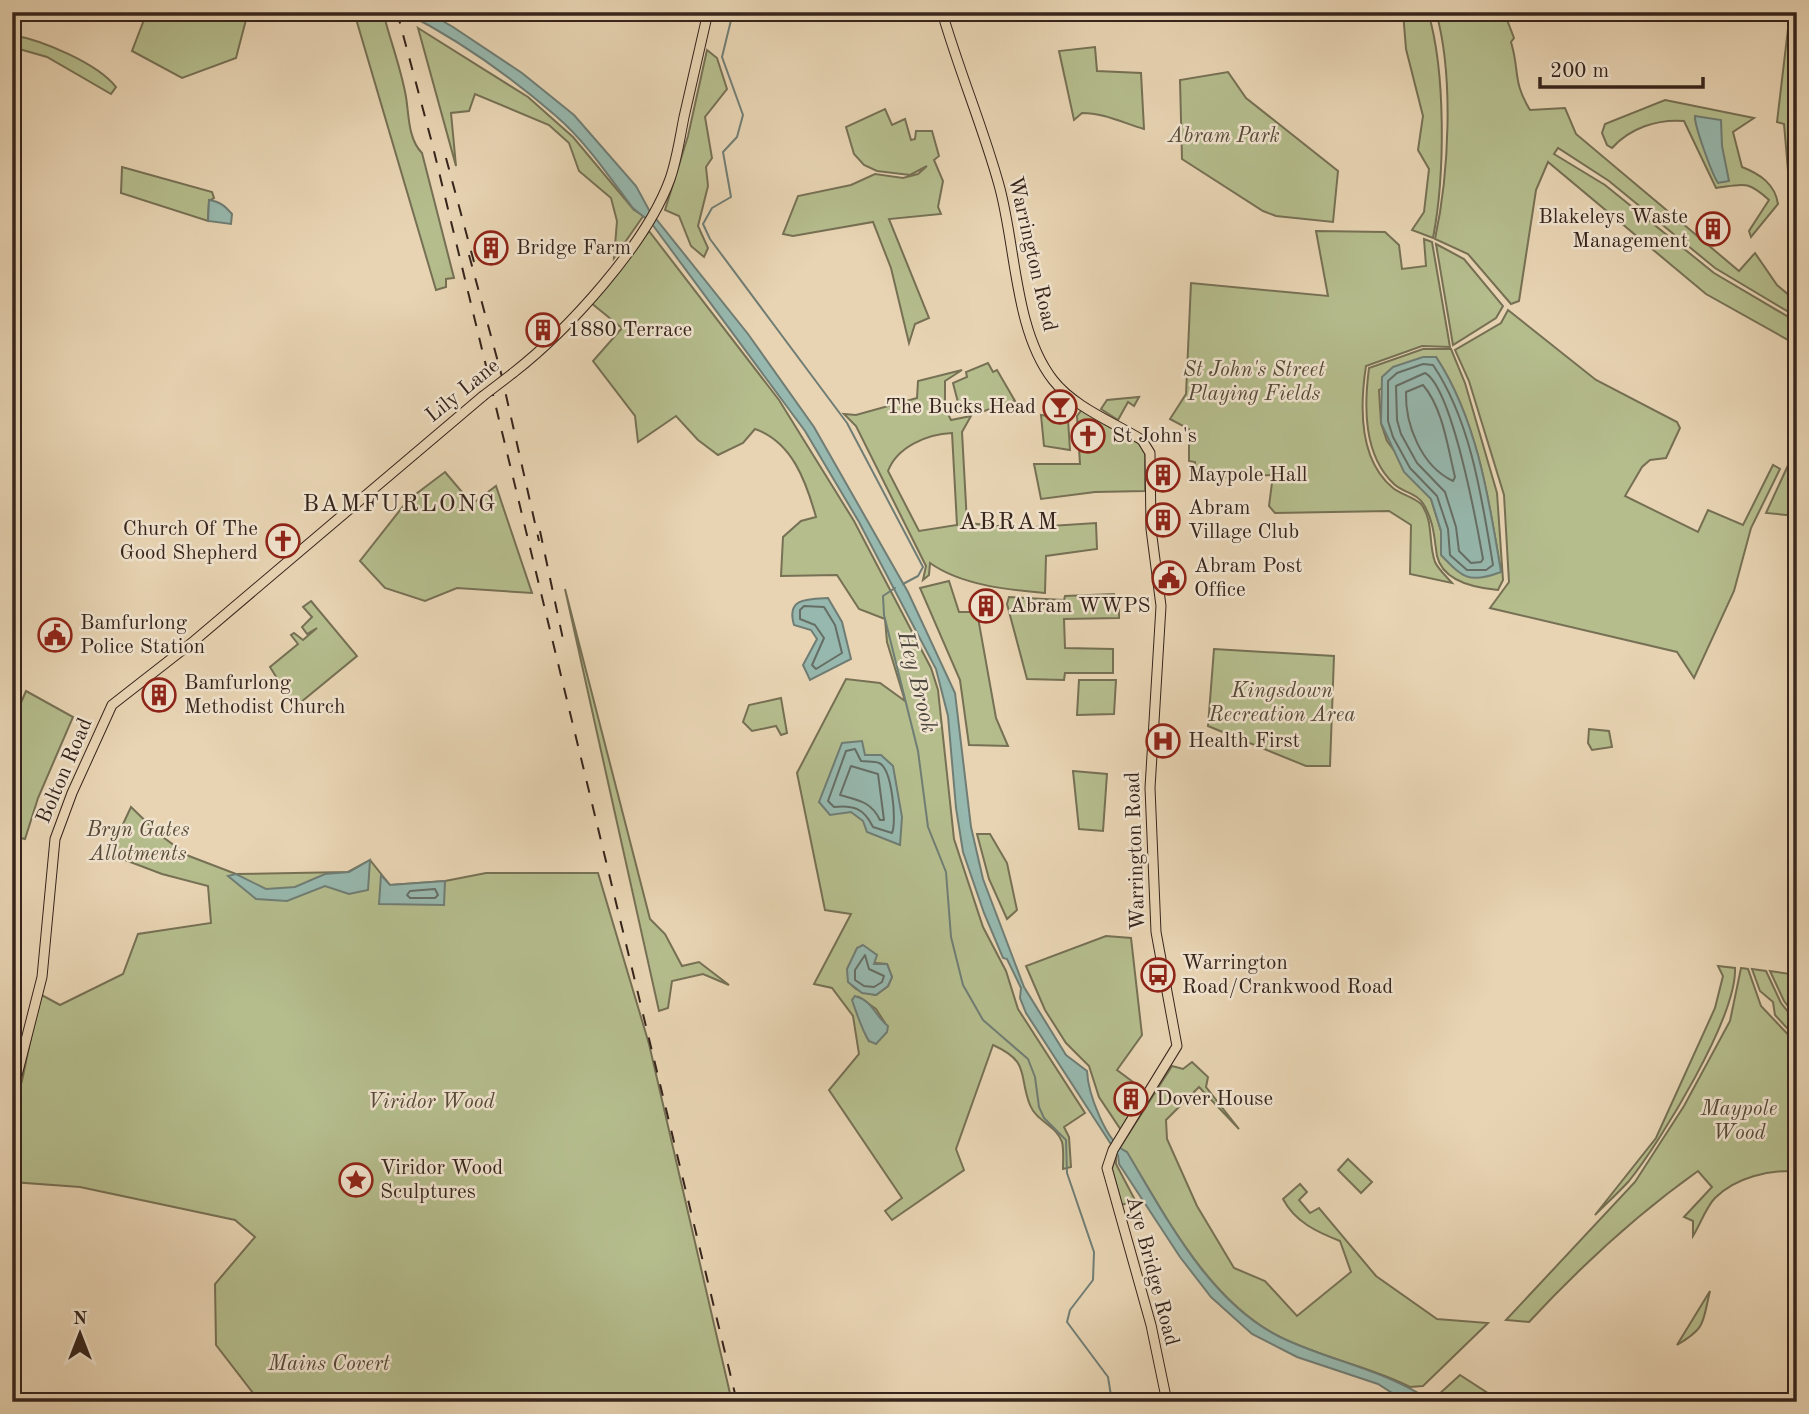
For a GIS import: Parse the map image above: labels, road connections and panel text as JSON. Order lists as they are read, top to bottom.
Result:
{
  "streets": {
    "main road": [
      "Warrington Road",
      "Lily Lane",
      "Bolton Road",
      "Aye Bridge Road"
    ]
  },
  "crossings": [
    ["Warrington Road", "Aye Bridge Road"],
    ["Lily Lane", "Bolton Road"]
  ],
  "districts": ["BAMFURLONG", "ABRAM"],
  "water": ["Hey Brook"],
  "parks": [
    "Abram Park",
    "St John's Street Playing Fields",
    "Kingsdown Recreation Area",
    "Bryn Gates Allotments",
    "Viridor Wood",
    "Maypole Wood",
    "Mains Covert"
  ],
  "places": {
    "building": [
      "Blakeleys Waste Management",
      "Bridge Farm",
      "1880 Terrace",
      "Maypole Hall",
      "Abram Village Club",
      "Abram WWPS",
      "Bamfurlong Methodist Church",
      "Dover House"
    ],
    "bar": ["The Bucks Head"],
    "church": ["St John's", "Church Of The Good Shepherd"],
    "public building": ["Abram Post Office", "Bamfurlong Police Station"],
    "hospital": ["Health First"],
    "bus stop": ["Warrington Road/Crankwood Road"],
    "place": ["Viridor Wood Sculptures"]
  },
  "scale_bar": "200 m",
  "north": "top"
}
